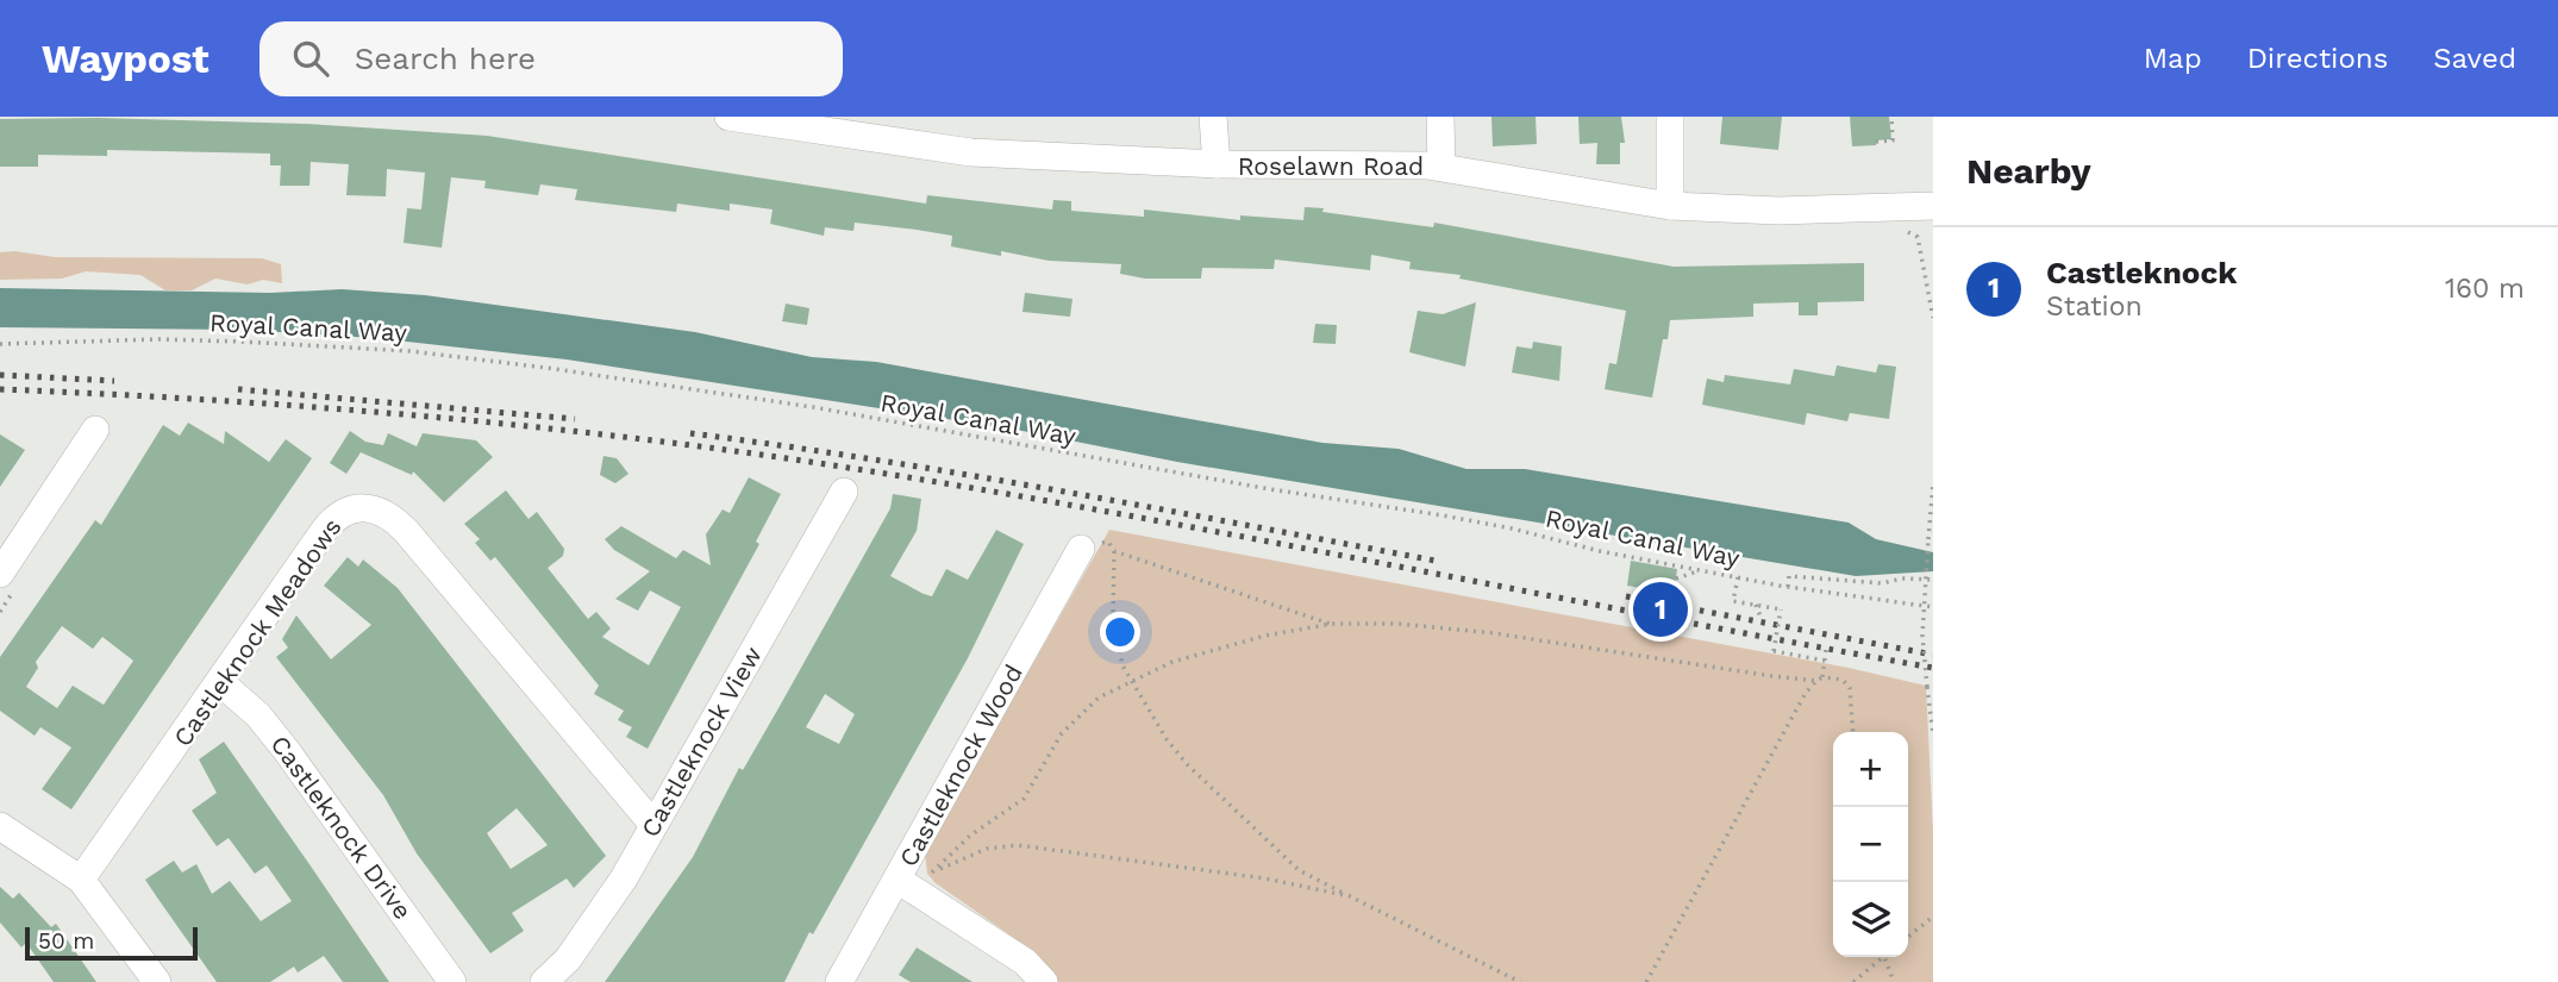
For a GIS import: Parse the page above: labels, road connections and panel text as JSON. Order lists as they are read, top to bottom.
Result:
{
  "streets": {
    "street": [
      "Roselawn Road",
      "Castleknock Meadows",
      "Castleknock View",
      "Castleknock Wood",
      "Castleknock Drive"
    ],
    "path": ["Royal Canal Way"]
  },
  "crossings": [
    ["Castleknock Meadows", "Castleknock View"],
    ["Castleknock Meadows", "Castleknock Drive"]
  ],
  "scale_bar": "50 m",
  "page": {
    "header": "Waypost",
    "search": "Search here",
    "nav": ["Map", "Directions", "Saved"],
    "heading": "Nearby",
    "list": [
      {
        "mark": "1",
        "name": "Castleknock",
        "note": "Station",
        "value": "160 m"
      }
    ],
    "pins": "1",
    "map_buttons": ["+", "−"],
    "scale": "50 m"
  }
}
